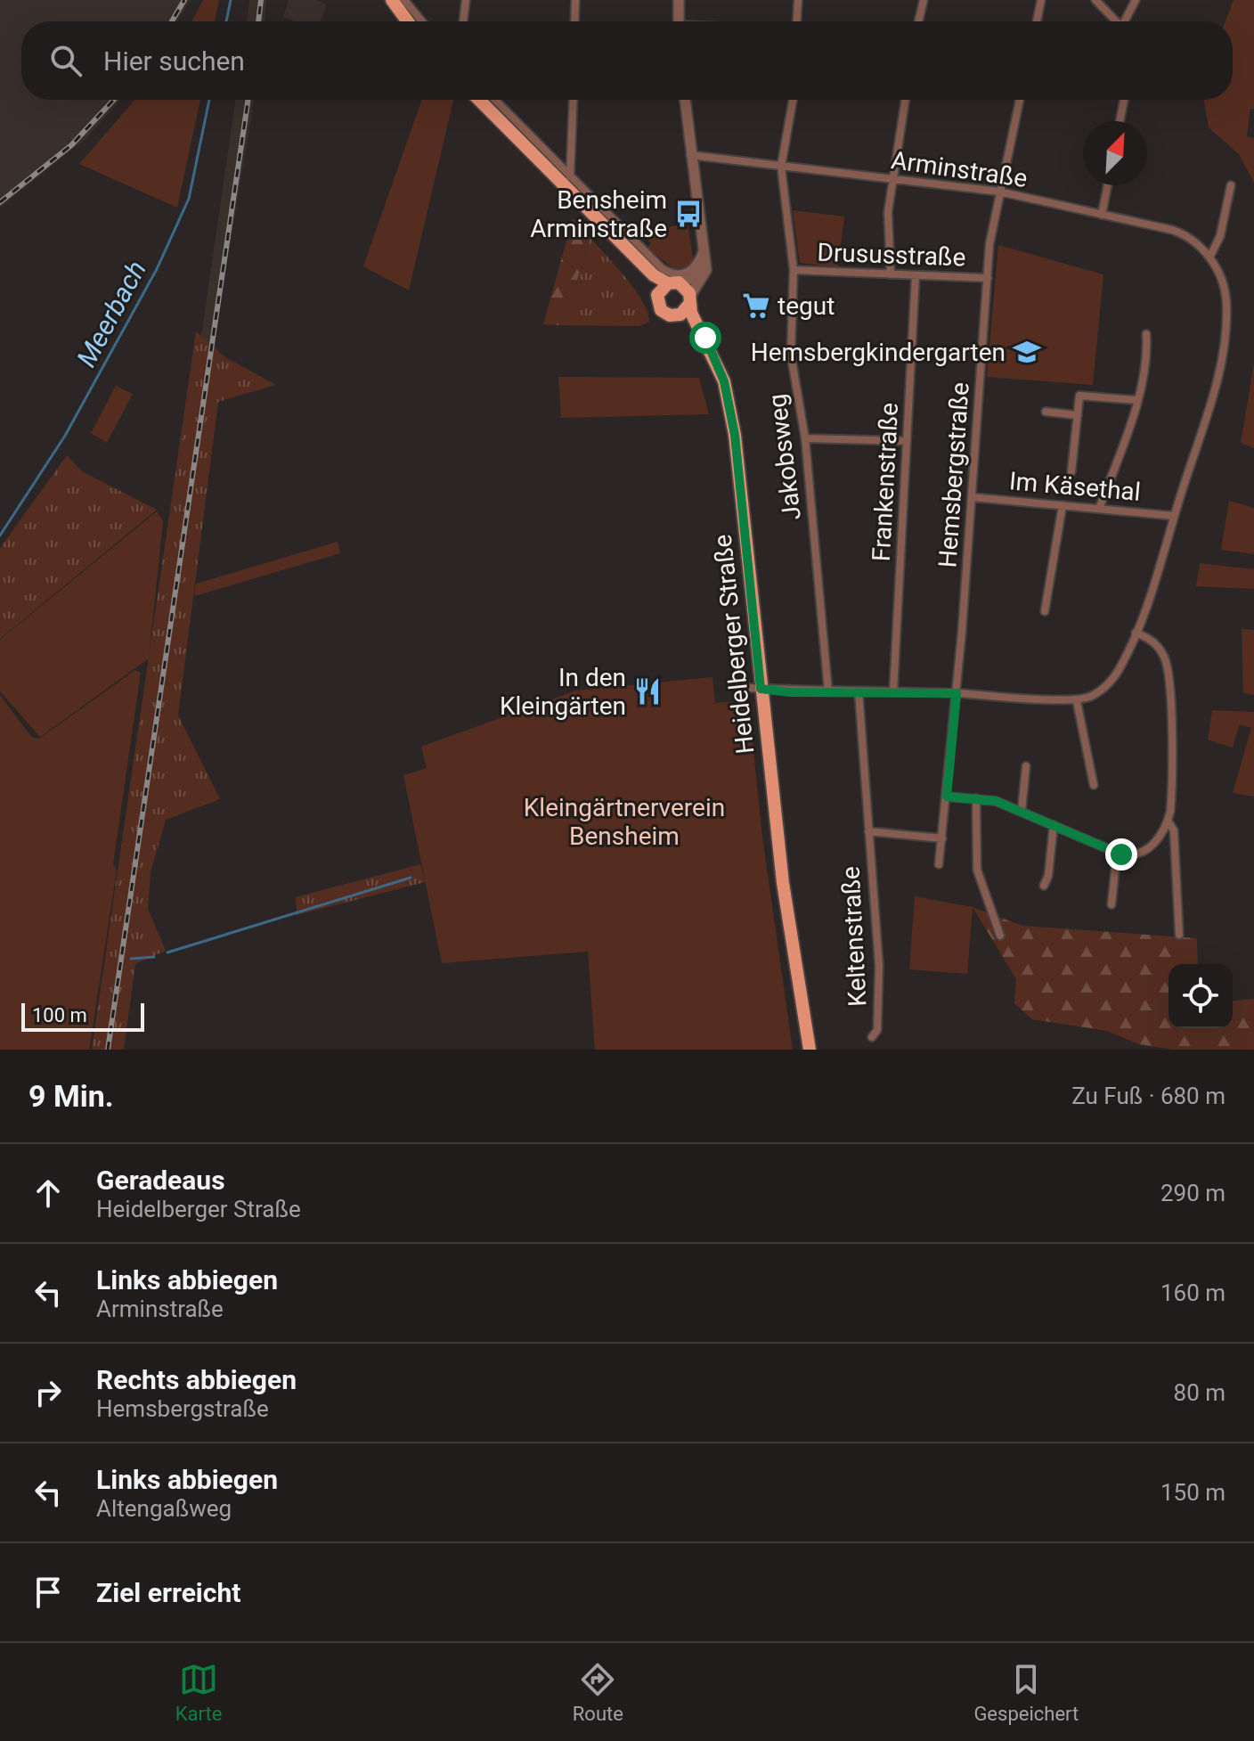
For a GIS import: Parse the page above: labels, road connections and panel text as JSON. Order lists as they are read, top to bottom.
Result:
{
  "streets": {
    "main road": ["Heidelberger Straße"],
    "street": [
      "Arminstraße",
      "Drususstraße",
      "Jakobsweg",
      "Hemsbergstraße",
      "Frankenstraße",
      "Im Käsethal",
      "Keltenstraße"
    ]
  },
  "crossings": [
    ["Arminstraße", "Jakobsweg"],
    ["Arminstraße", "Hemsbergstraße"],
    ["Arminstraße", "Im Käsethal"],
    ["Drususstraße", "Jakobsweg"],
    ["Drususstraße", "Hemsbergstraße"],
    ["Drususstraße", "Frankenstraße"],
    ["Hemsbergstraße", "Im Käsethal"],
    ["Hemsbergstraße", "Keltenstraße"]
  ],
  "water": ["Meerbach"],
  "parks": ["Kleingärtnerverein Bensheim"],
  "places": {
    "bus stop": ["Bensheim Arminstraße"],
    "supermarket": ["tegut"],
    "school or university": ["Hemsbergkindergarten"],
    "restaurant": ["In den Kleingärten"]
  },
  "scale_bar": "100 m",
  "north": "top right",
  "page": {
    "search": "Hier suchen",
    "scale": "100 m",
    "heading": ["9 Min.", "Zu Fuß · 680 m"],
    "list": [
      ["Geradeaus", "Heidelberger Straße", "290 m"],
      ["Links abbiegen", "Arminstraße", "160 m"],
      ["Rechts abbiegen", "Hemsbergstraße", "80 m"],
      ["Links abbiegen", "Altengaßweg", "150 m"],
      "Ziel erreicht"
    ],
    "nav": ["Karte", "Route", "Gespeichert"]
  }
}
